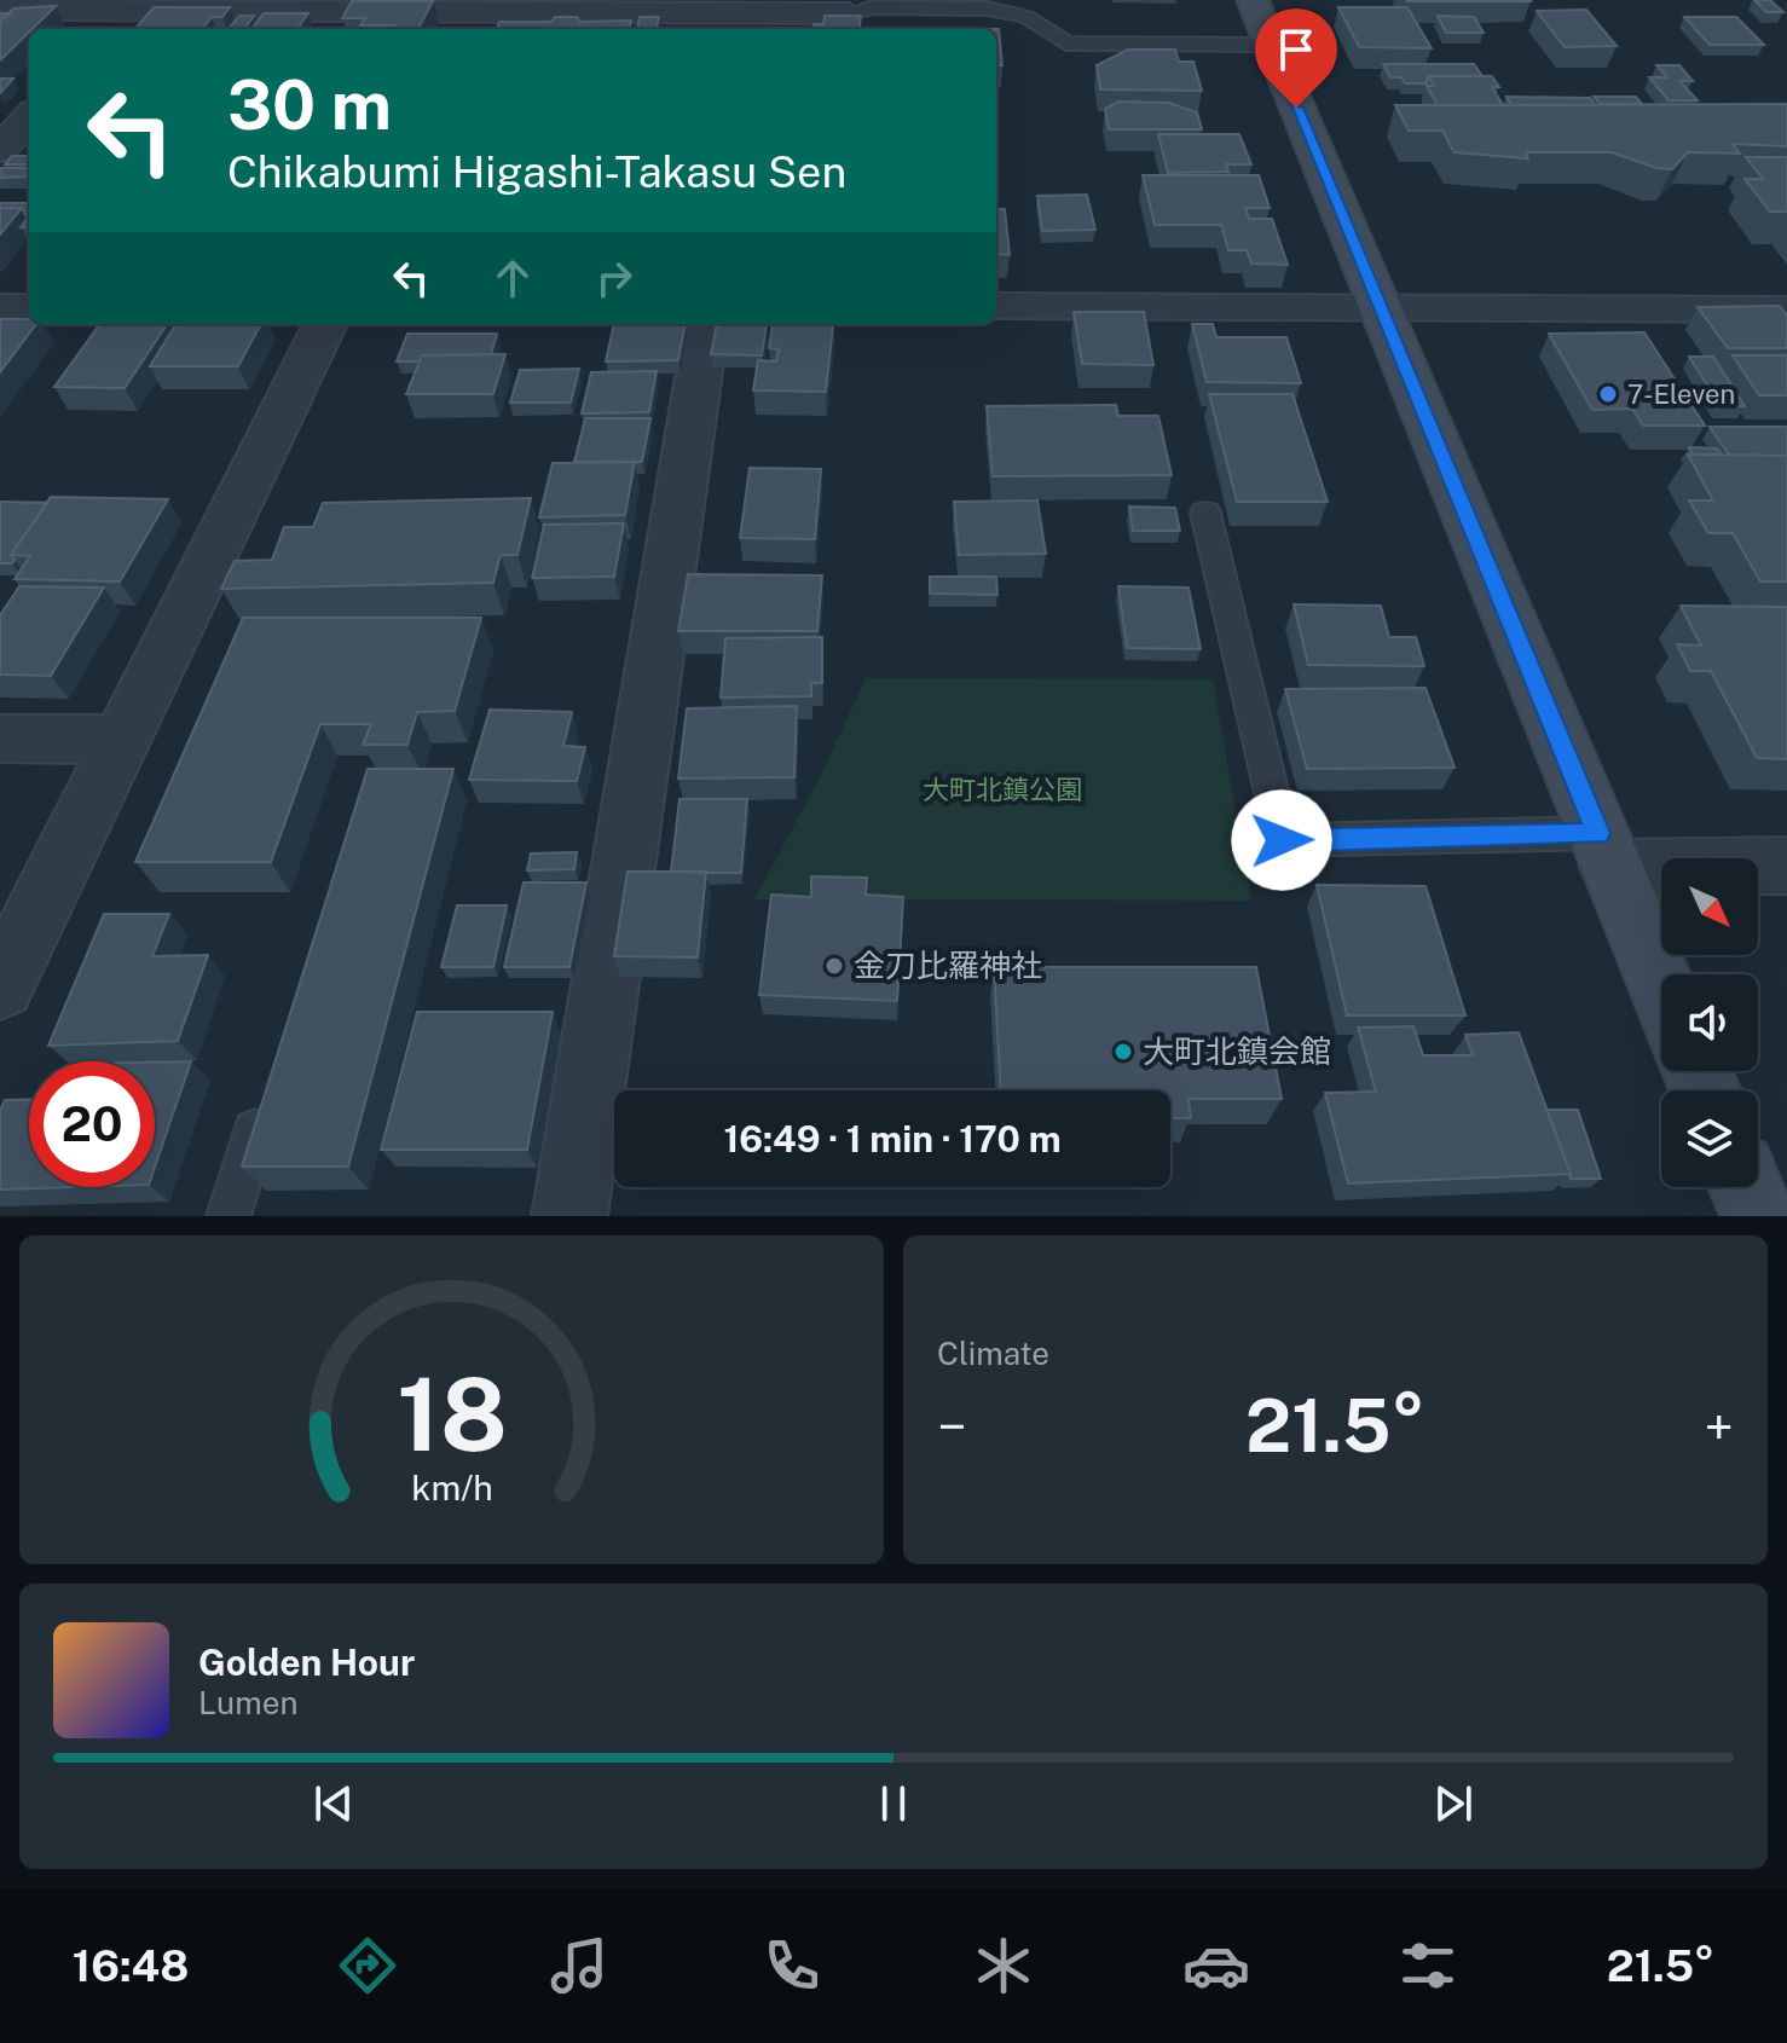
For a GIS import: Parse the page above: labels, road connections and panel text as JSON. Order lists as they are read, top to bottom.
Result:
{
  "parks": ["大町北鎮公園"],
  "places": ["7-Eleven", "金刀比羅神社", "大町北鎮会館"],
  "north": "bottom right",
  "page": {
    "turn": ["30 m", "Chikabumi Higashi-Takasu Sen"],
    "limit": "20",
    "trip": "16:49 · 1 min · 170 m",
    "tile": "Climate",
    "heat": ["−", "21.5°", "+"],
    "song": ["Golden Hour", "Lumen"],
    "tabs": ["16:48", "21.5°"],
    "gauge": ["18", "km/h"]
  }
}
